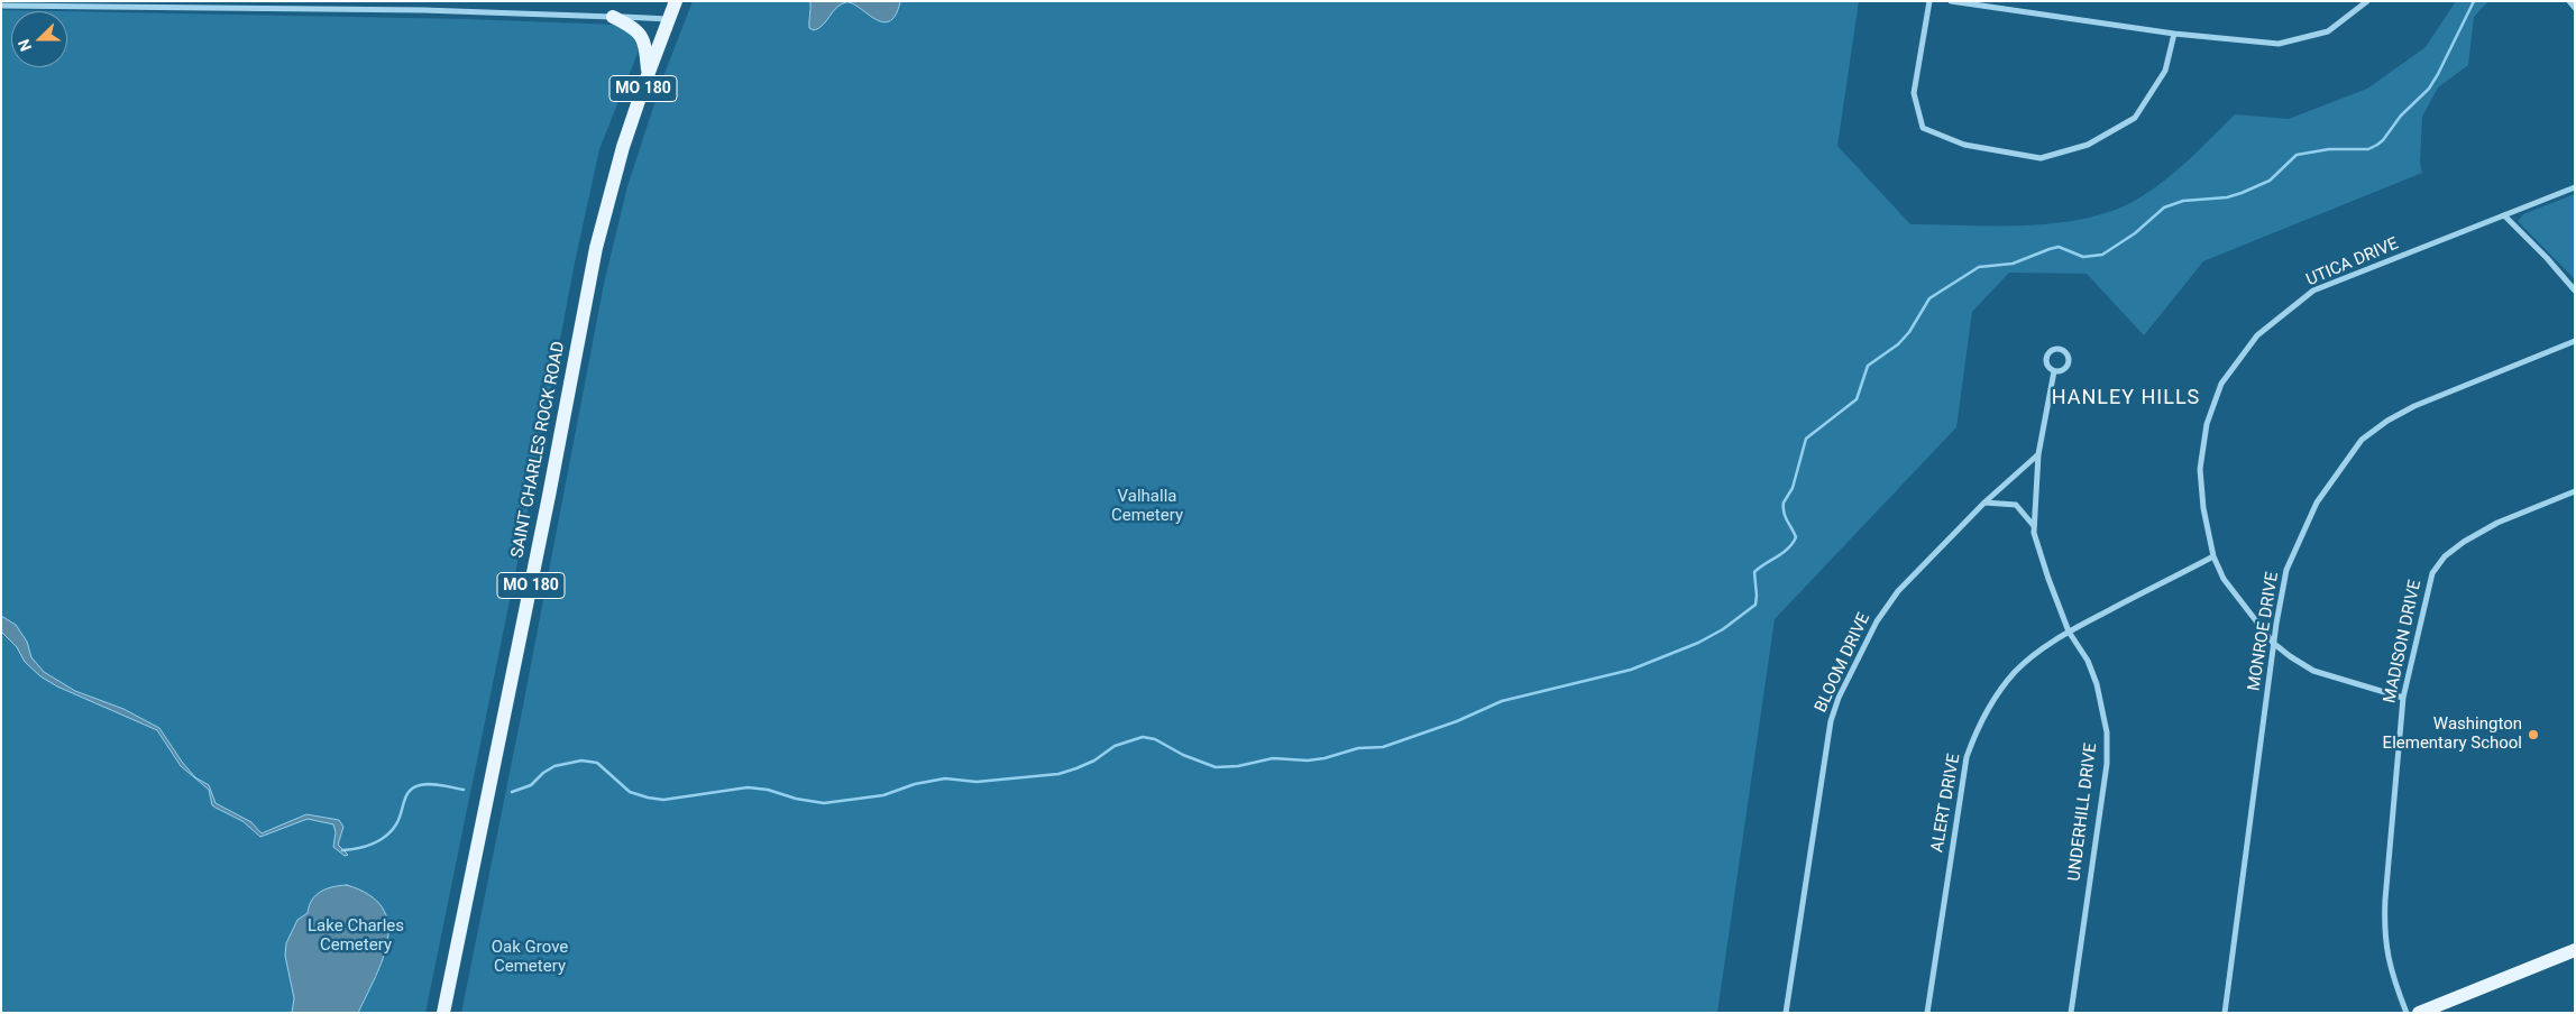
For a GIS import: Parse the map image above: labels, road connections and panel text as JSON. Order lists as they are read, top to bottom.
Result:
{
  "streets": {
    "main road": ["MO 180", "SAINT CHARLES ROCK ROAD"],
    "street": [
      "UTICA DRIVE",
      "MONROE DRIVE",
      "MADISON DRIVE",
      "BLOOM DRIVE",
      "ALERT DRIVE",
      "UNDERHILL DRIVE"
    ]
  },
  "crossings": [
    ["UTICA DRIVE", "MONROE DRIVE"],
    ["UTICA DRIVE", "MADISON DRIVE"],
    ["UTICA DRIVE", "ALERT DRIVE"],
    ["BLOOM DRIVE", "UNDERHILL DRIVE"],
    ["ALERT DRIVE", "UNDERHILL DRIVE"]
  ],
  "districts": ["HANLEY HILLS"],
  "parks": ["Valhalla Cemetery", "Lake Charles Cemetery", "Oak Grove Cemetery"],
  "places": ["Washington Elementary School"],
  "north": "left"
}
